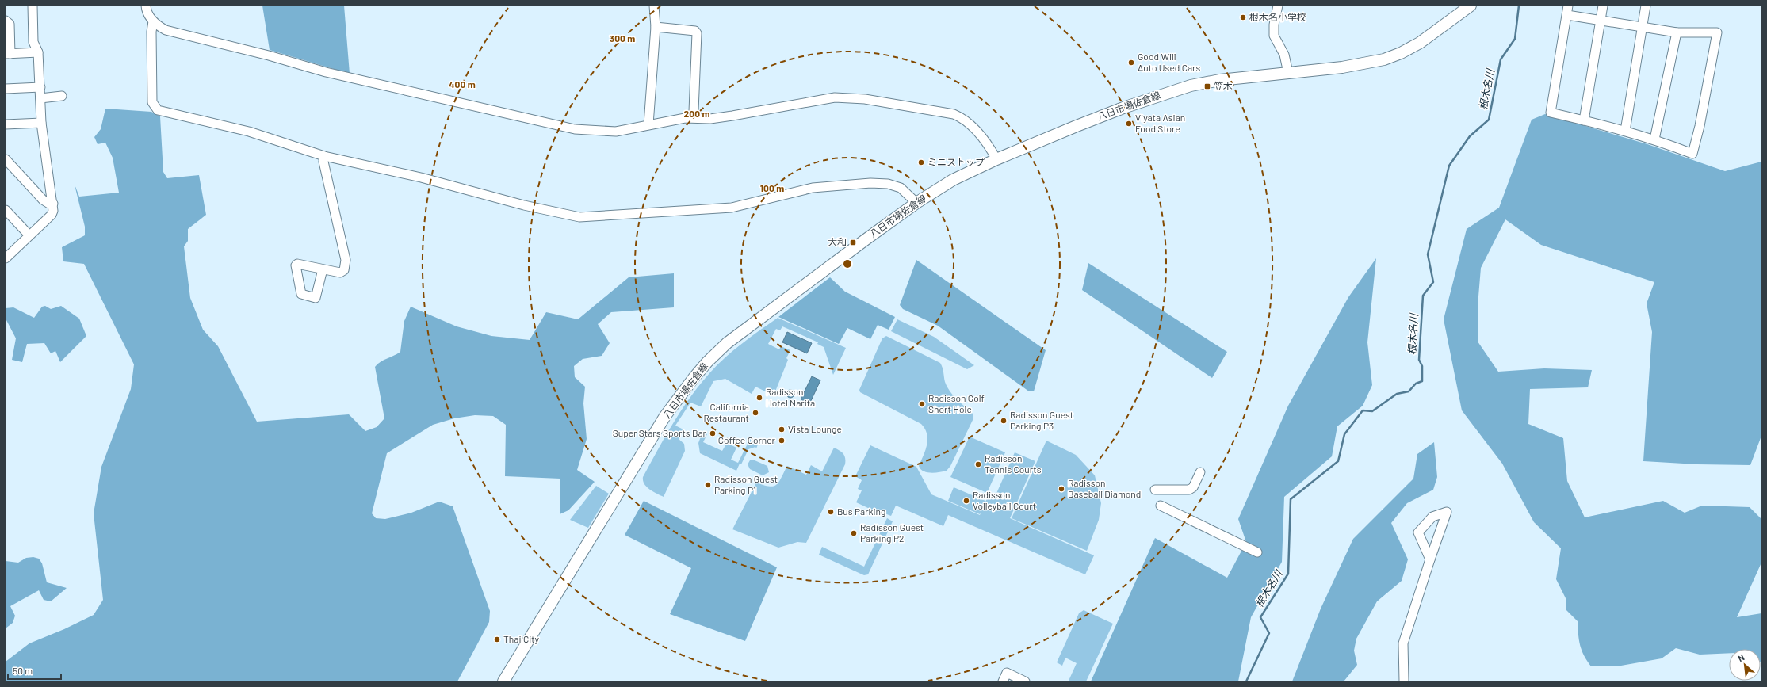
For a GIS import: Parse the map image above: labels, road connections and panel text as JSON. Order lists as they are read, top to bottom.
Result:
{
  "streets": {
    "main road": ["八日市場佐倉線"]
  },
  "water": ["根木名川"],
  "places": {
    "other": [
      "根木名小学校",
      "Good Will Auto Used Cars",
      "Viyata Asian Food Store",
      "ミニストップ",
      "Radisson Hotel Narita",
      "Radisson Golf Short Hole",
      "California Restaurant",
      "Radisson Guest Parking P3",
      "Vista Lounge",
      "Super Stars Sports Bar",
      "Coffee Corner",
      "Radisson Tennis Courts",
      "Radisson Guest Parking P1",
      "Radisson Baseball Diamond",
      "Radisson Volleyball Court",
      "Bus Parking",
      "Radisson Guest Parking P2",
      "Thai City"
    ],
    "transit": ["笠木", "大和"]
  },
  "scale_bar": "50 m",
  "north": "top left",
  "rings": [
    "300 m",
    "400 m",
    "200 m",
    "100 m"
  ]
}
